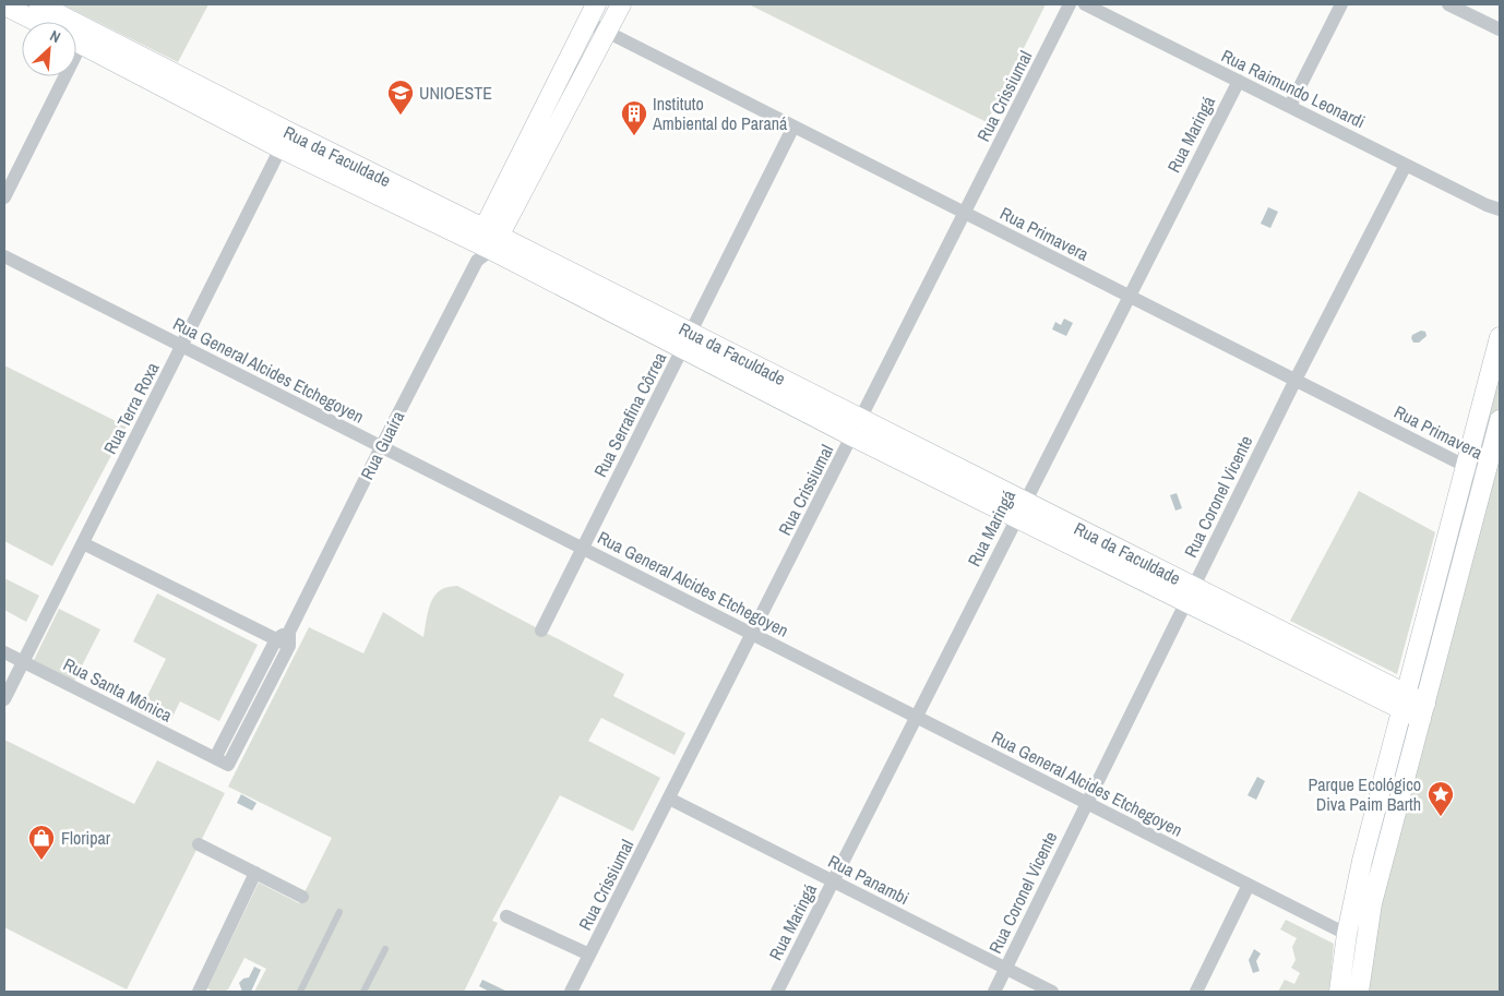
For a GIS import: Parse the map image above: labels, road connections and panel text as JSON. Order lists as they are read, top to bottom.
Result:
{
  "streets": {
    "street": [
      "Rua Raimundo Leonardi",
      "Rua Crissiumal",
      "Rua Maringá",
      "Rua da Faculdade",
      "Rua Primavera",
      "Rua General Alcides Etchegoyen",
      "Rua Terra Roxa",
      "Rua Serrafina Côrrea",
      "Rua Guaíra",
      "Rua Coronel Vicente",
      "Rua Santa Mônica",
      "Rua Panambi"
    ]
  },
  "crossings": [
    ["Rua Raimundo Leonardi", "Rua Maringá"],
    ["Rua Raimundo Leonardi", "Rua Coronel Vicente"],
    ["Rua Crissiumal", "Rua da Faculdade"],
    ["Rua Crissiumal", "Rua Primavera"],
    ["Rua Crissiumal", "Rua General Alcides Etchegoyen"],
    ["Rua Crissiumal", "Rua Panambi"],
    ["Rua Maringá", "Rua da Faculdade"],
    ["Rua Maringá", "Rua Primavera"],
    ["Rua Maringá", "Rua General Alcides Etchegoyen"],
    ["Rua Maringá", "Rua Panambi"],
    ["Rua da Faculdade", "Rua Terra Roxa"],
    ["Rua da Faculdade", "Rua Serrafina Côrrea"],
    ["Rua da Faculdade", "Rua Guaíra"],
    ["Rua da Faculdade", "Rua Coronel Vicente"],
    ["Rua Primavera", "Rua Serrafina Côrrea"],
    ["Rua Primavera", "Rua Guaíra"],
    ["Rua Primavera", "Rua Coronel Vicente"],
    ["Rua General Alcides Etchegoyen", "Rua Terra Roxa"],
    ["Rua General Alcides Etchegoyen", "Rua Serrafina Côrrea"],
    ["Rua General Alcides Etchegoyen", "Rua Guaíra"],
    ["Rua General Alcides Etchegoyen", "Rua Coronel Vicente"],
    ["Rua Terra Roxa", "Rua Santa Mônica"],
    ["Rua Coronel Vicente", "Rua Panambi"]
  ],
  "places": {
    "school or university": ["UNIOESTE"],
    "building": ["Instituto Ambiental do Paraná"],
    "place": ["Parque Ecológico Diva Paim Barth"],
    "shop": ["Floripar"]
  },
  "north": "top right"
}
